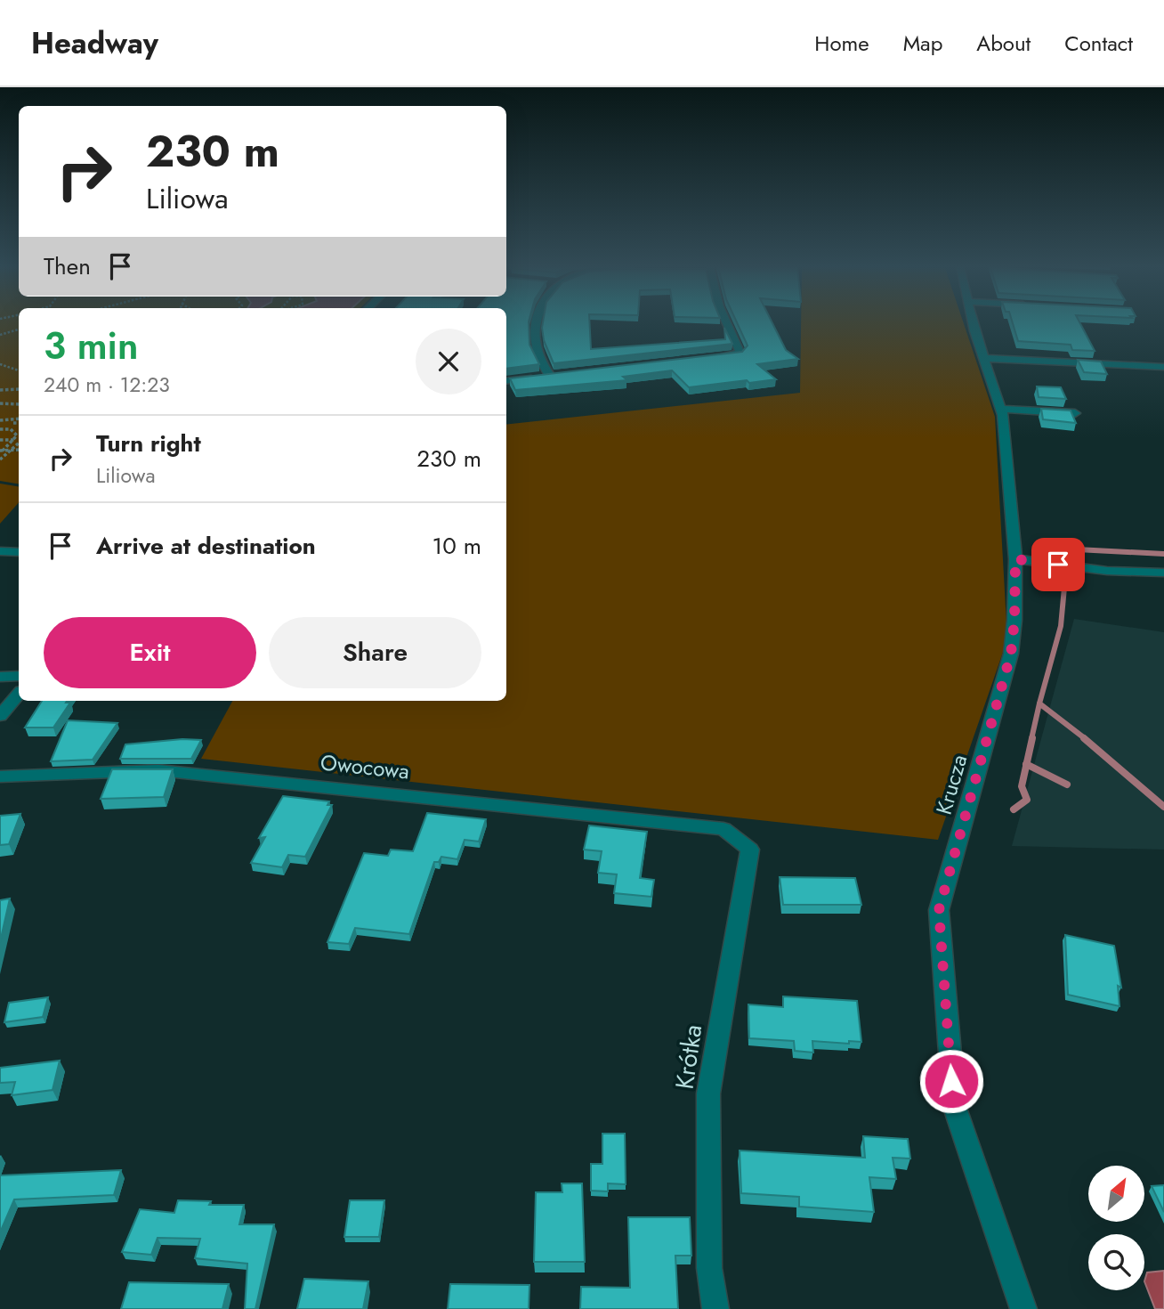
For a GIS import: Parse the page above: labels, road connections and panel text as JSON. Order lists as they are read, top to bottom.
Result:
{
  "streets": {
    "street": ["Owocowa", "Krucza", "Krótka"]
  },
  "crossings": [
    ["Owocowa", "Krótka"]
  ],
  "north": "top right",
  "page": {
    "header": "Headway",
    "nav": [
      "Home",
      "Map",
      "About",
      "Contact"
    ],
    "turn": ["230 m", "Liliowa"],
    "then": "Then",
    "heading": ["3 min", "240 m · 12:23"],
    "list": [
      {
        "name": "Turn right",
        "note": "Liliowa",
        "value": "230 m"
      },
      {
        "name": "Arrive at destination",
        "value": "10 m"
      }
    ],
    "buttons": ["Exit", "Share"]
  }
}
